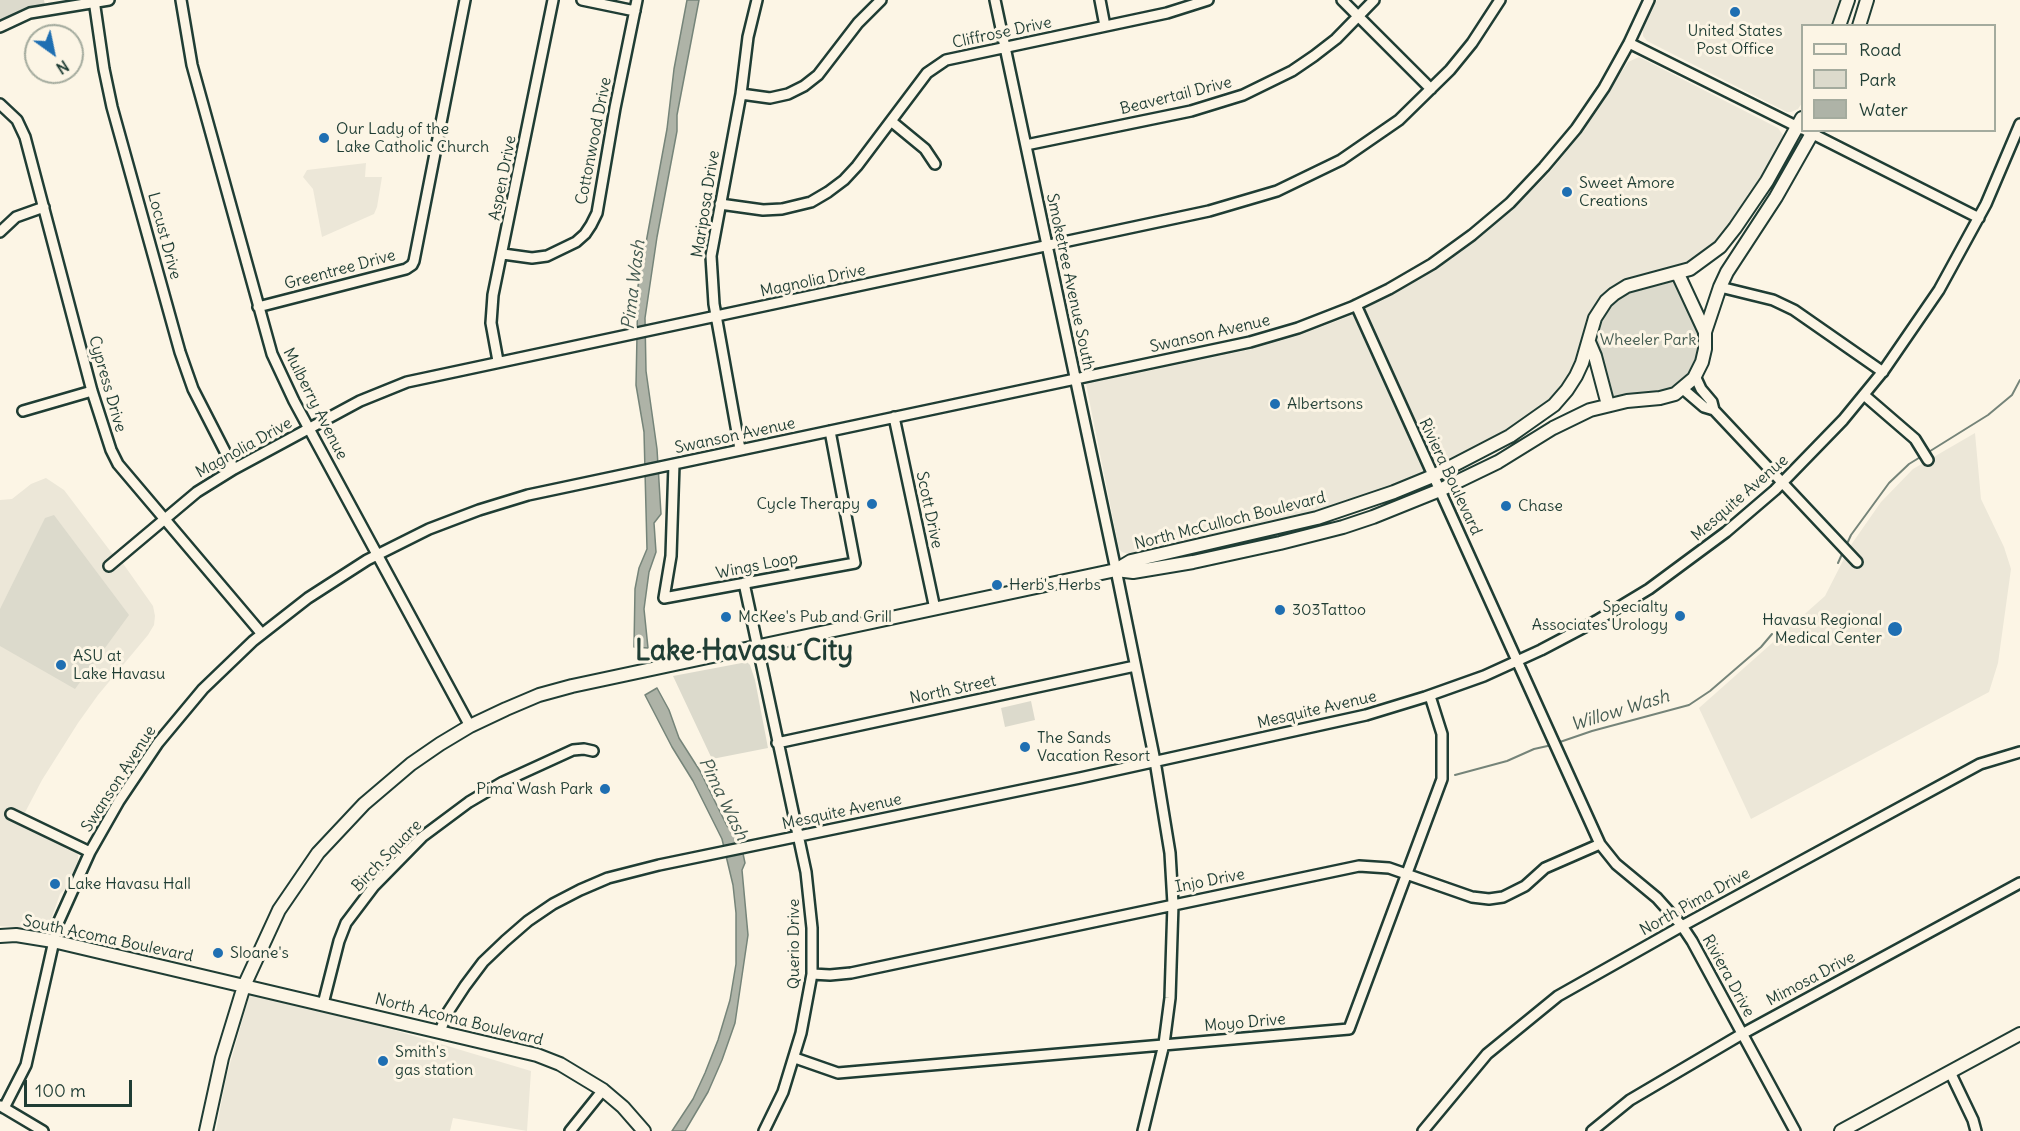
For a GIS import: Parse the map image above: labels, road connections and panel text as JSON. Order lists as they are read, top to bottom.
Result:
{
  "streets": {
    "main road": ["North McCulloch Boulevard", "South Acoma Boulevard", "North Acoma Boulevard"],
    "street": [
      "Cliffrose Drive",
      "Beavertail Drive",
      "Cottonwood Drive",
      "Aspen Drive",
      "Mariposa Drive",
      "Locust Drive",
      "Greentree Drive",
      "Magnolia Drive",
      "Smoketree Avenue South",
      "Swanson Avenue",
      "Cypress Drive",
      "Mulberry Avenue",
      "Riviera Boulevard",
      "Mesquite Avenue",
      "Scott Drive",
      "Wings Loop",
      "North Street",
      "Birch Square",
      "Injo Drive",
      "North Pima Drive",
      "Querio Drive",
      "Riviera Drive",
      "Mimosa Drive",
      "Moyo Drive"
    ]
  },
  "crossings": [
    ["Cliffrose Drive", "Mariposa Drive"],
    ["Cliffrose Drive", "Smoketree Avenue South"],
    ["Beavertail Drive", "Smoketree Avenue South"],
    ["Cottonwood Drive", "Aspen Drive"],
    ["Aspen Drive", "Magnolia Drive"],
    ["Mariposa Drive", "Magnolia Drive"],
    ["Mariposa Drive", "Swanson Avenue"],
    ["Locust Drive", "Magnolia Drive"],
    ["Greentree Drive", "Mulberry Avenue"],
    ["Magnolia Drive", "Smoketree Avenue South"],
    ["Magnolia Drive", "Cypress Drive"],
    ["Magnolia Drive", "Mulberry Avenue"],
    ["Smoketree Avenue South", "Swanson Avenue"],
    ["Smoketree Avenue South", "Mesquite Avenue"],
    ["Smoketree Avenue South", "North McCulloch Boulevard"],
    ["Smoketree Avenue South", "North Street"],
    ["Smoketree Avenue South", "Injo Drive"],
    ["Smoketree Avenue South", "Moyo Drive"],
    ["Swanson Avenue", "Cypress Drive"],
    ["Swanson Avenue", "Mulberry Avenue"],
    ["Swanson Avenue", "Riviera Boulevard"],
    ["Swanson Avenue", "Scott Drive"],
    ["Swanson Avenue", "Wings Loop"],
    ["Swanson Avenue", "South Acoma Boulevard"],
    ["Riviera Boulevard", "Mesquite Avenue"],
    ["Riviera Boulevard", "North McCulloch Boulevard"],
    ["Riviera Boulevard", "Riviera Drive"],
    ["Mesquite Avenue", "Querio Drive"],
    ["Mesquite Avenue", "Riviera Drive"],
    ["Mesquite Avenue", "North Acoma Boulevard"],
    ["Mesquite Avenue", "Moyo Drive"],
    ["Wings Loop", "Querio Drive"],
    ["North Street", "Querio Drive"],
    ["Birch Square", "North Acoma Boulevard"],
    ["Injo Drive", "Querio Drive"],
    ["Injo Drive", "Riviera Drive"],
    ["Injo Drive", "Moyo Drive"],
    ["North Pima Drive", "Riviera Drive"],
    ["South Acoma Boulevard", "North Acoma Boulevard"],
    ["Querio Drive", "Moyo Drive"],
    ["Riviera Drive", "Mimosa Drive"]
  ],
  "districts": ["Lake Havasu City"],
  "water": ["Pima Wash", "Willow Wash"],
  "parks": ["Wheeler Park"],
  "places": [
    "United States Post Office",
    "Our Lady of the Lake Catholic Church",
    "Sweet Amore Creations",
    "Albertsons",
    "Cycle Therapy",
    "Chase",
    "Herb's Herbs",
    "303Tattoo",
    "Specialty Associates Urology",
    "McKee's Pub and Grill",
    "Havasu Regional Medical Center",
    "ASU at Lake Havasu",
    "The Sands Vacation Resort",
    "Pima Wash Park",
    "Lake Havasu Hall",
    "Sloane's",
    "Smith's gas station"
  ],
  "legend": ["Road", "Park", "Water"],
  "scale_bar": "100 m",
  "north": "bottom right"
}
